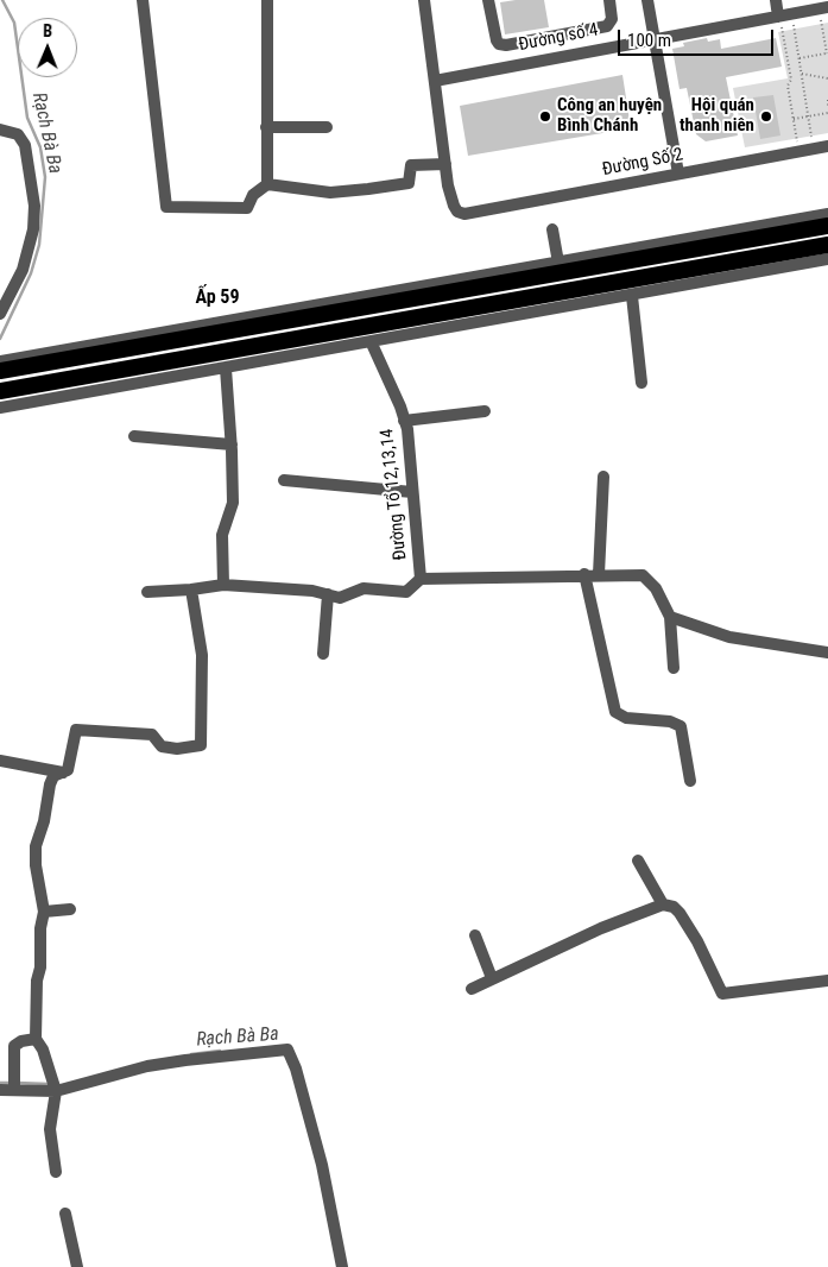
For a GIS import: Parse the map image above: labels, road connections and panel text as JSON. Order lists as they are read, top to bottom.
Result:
{
  "streets": {
    "street": ["Đường số 4", "Đường Số 2", "Đường Tổ 12,13,14"]
  },
  "districts": ["Ấp 59"],
  "water": ["Rạch Bà Ba"],
  "places": ["Công an huyện Bình Chánh", "Hội quán thanh niên"],
  "scale_bar": "100 m",
  "north": "top"
}
